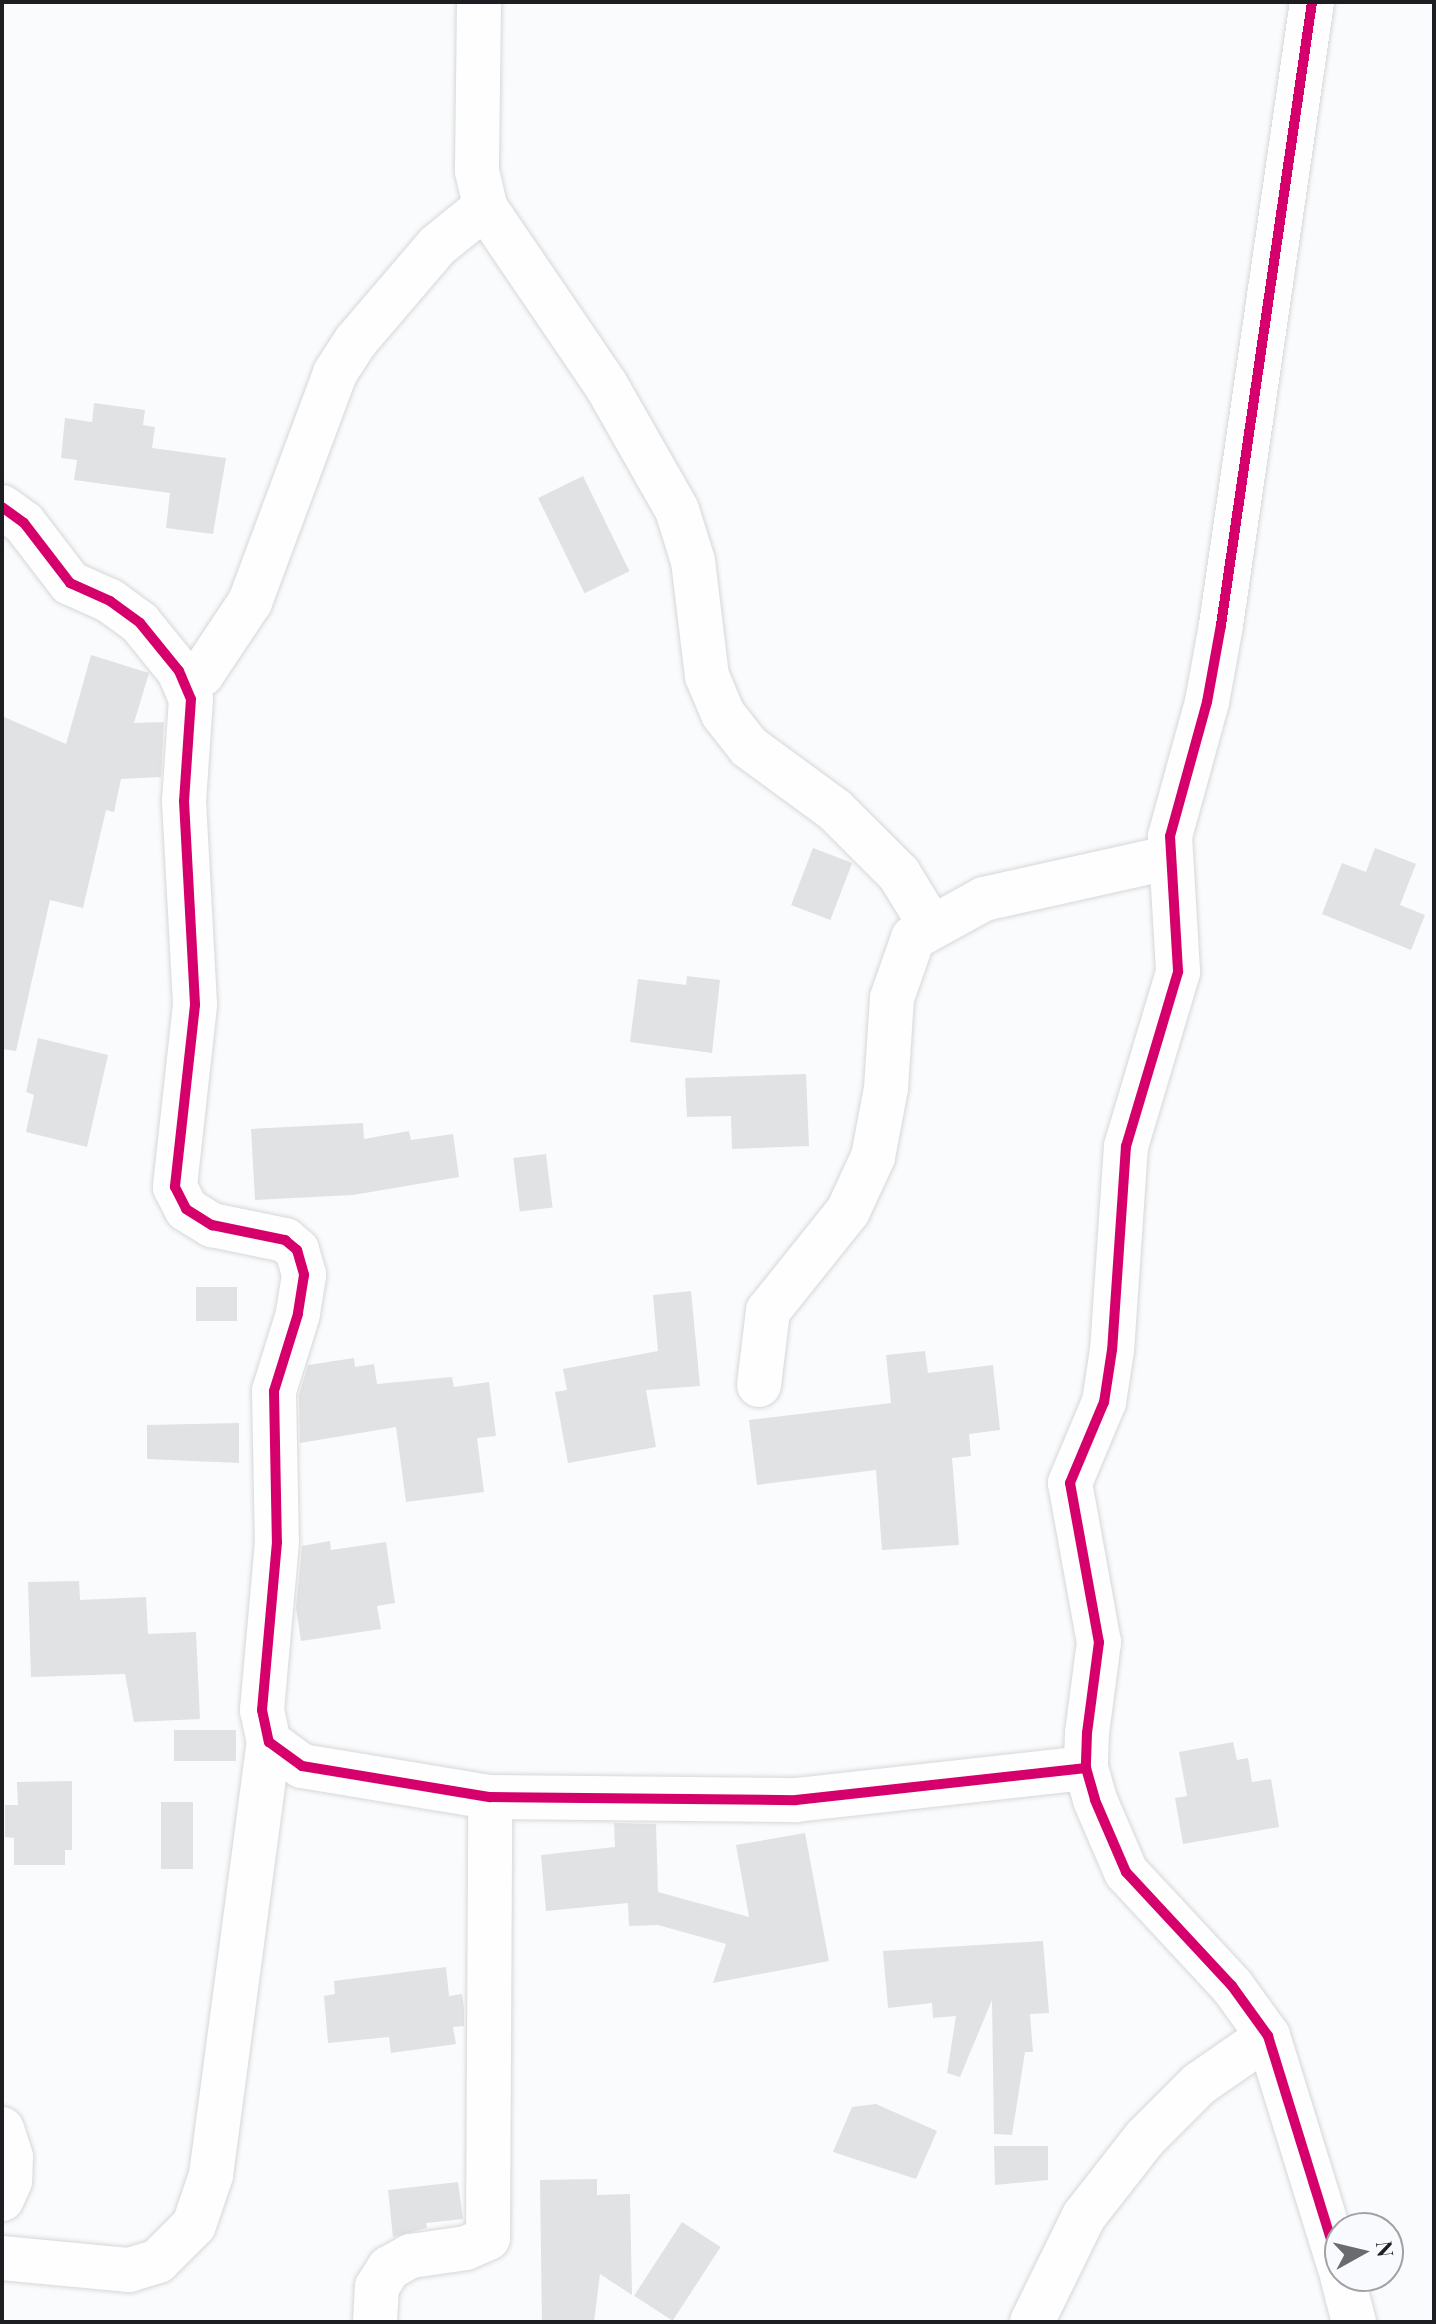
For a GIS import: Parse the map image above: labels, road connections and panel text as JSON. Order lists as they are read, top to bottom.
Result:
{
  "north": "right"
}
